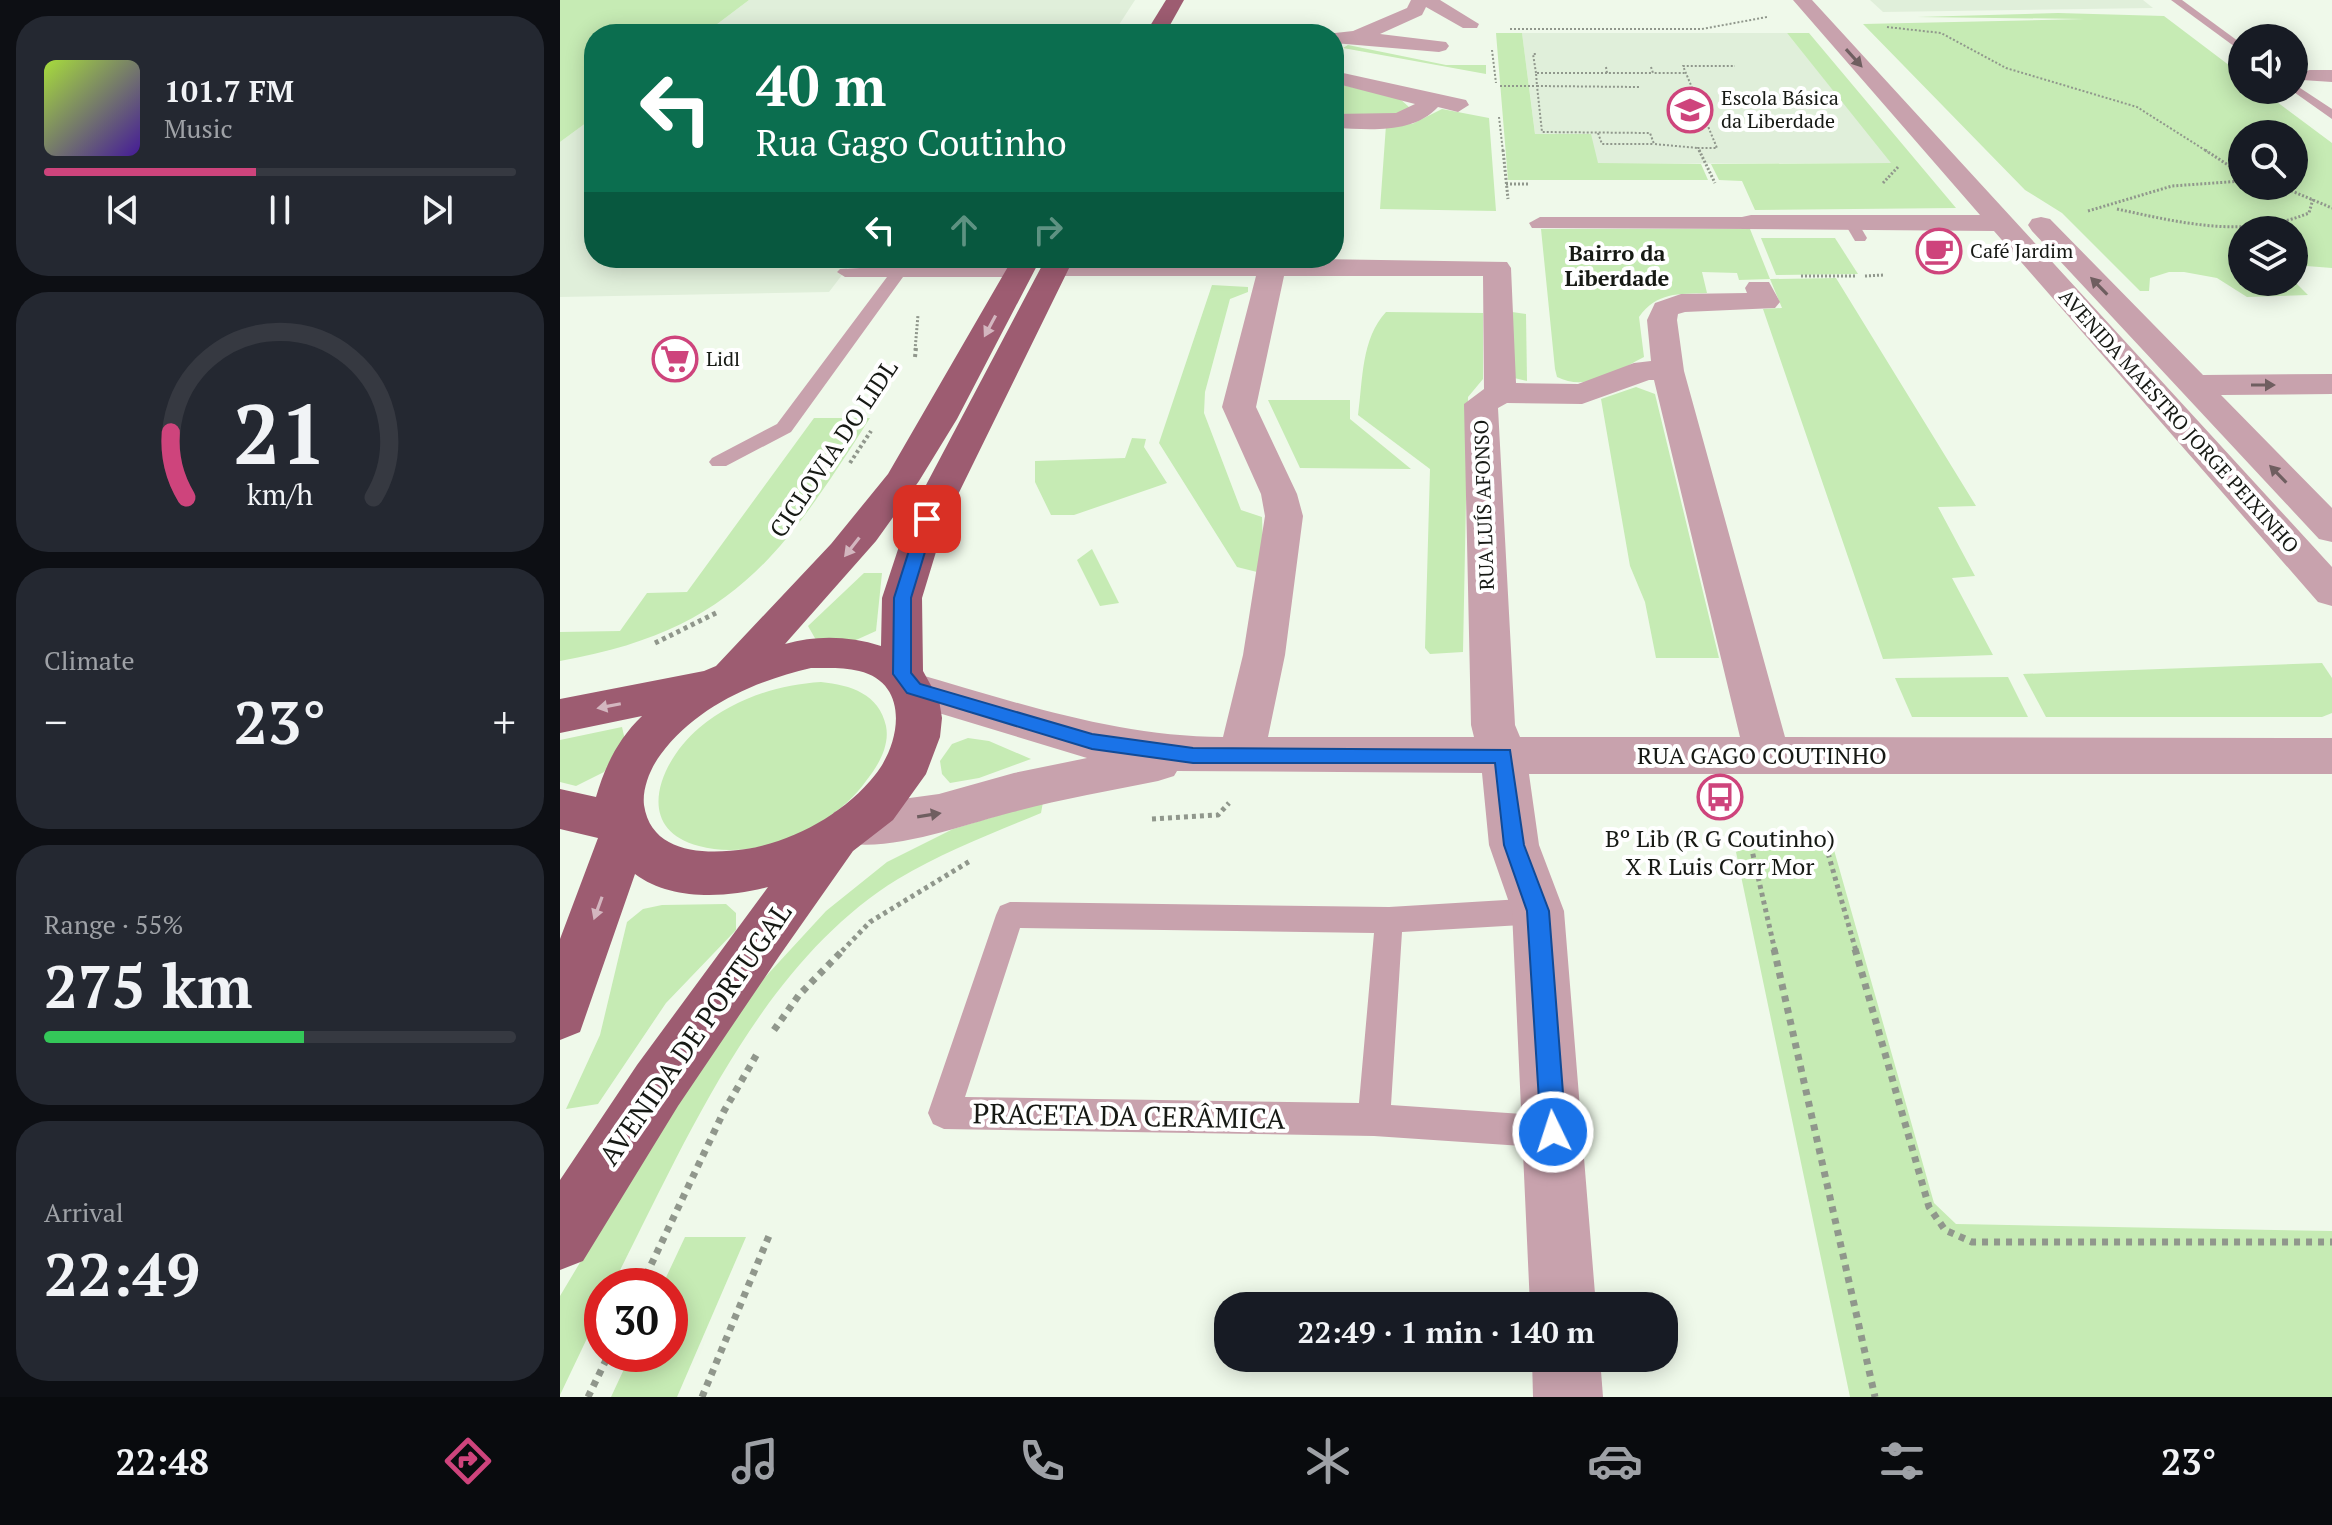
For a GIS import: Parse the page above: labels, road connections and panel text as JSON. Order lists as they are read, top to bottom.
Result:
{
  "streets": {
    "main road": ["AVENIDA DE PORTUGAL"],
    "street": ["AVENIDA MAESTRO JORGE PEIXINHO", "RUA LUÍS AFONSO", "RUA GAGO COUTINHO"],
    "lane": ["PRACETA DA CERÂMICA"],
    "path": ["CICLOVIA DO LIDL"]
  },
  "crossings": [
    ["RUA LUÍS AFONSO", "RUA GAGO COUTINHO"],
    ["RUA GAGO COUTINHO", "AVENIDA DE PORTUGAL"]
  ],
  "districts": ["Bairro da Liberdade"],
  "places": {
    "school or university": ["Escola Básica da Liberdade"],
    "cafe": ["Café Jardim"],
    "supermarket": ["Lidl"],
    "bus stop": ["Bº Lib (R G Coutinho) X R Luis Corr Mor"]
  },
  "page": {
    "turn": ["40 m", "Rua Gago Coutinho"],
    "song": ["101.7 FM", "Music"],
    "tile": [
      "Climate",
      ["Range · 55%", "275 km"],
      ["Arrival", "22:49"]
    ],
    "heat": ["−", "23°", "+"],
    "limit": "30",
    "trip": "22:49 · 1 min · 140 m",
    "tabs": ["22:48", "23°"],
    "gauge": ["21", "km/h"]
  }
}
